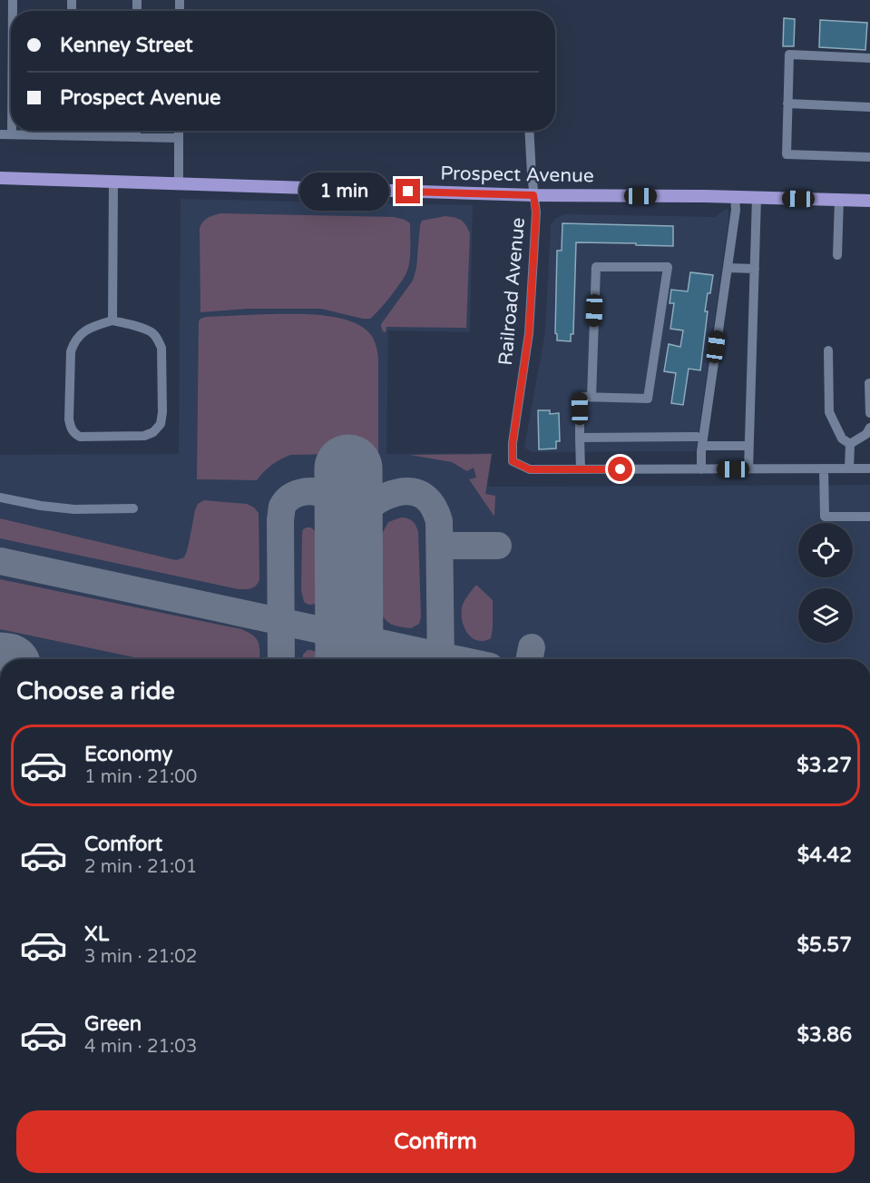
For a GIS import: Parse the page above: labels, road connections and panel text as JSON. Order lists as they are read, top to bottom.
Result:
{
  "streets": {
    "main road": ["Prospect Avenue"],
    "street": ["Railroad Avenue"]
  },
  "crossings": [
    ["Prospect Avenue", "Railroad Avenue"]
  ],
  "page": {
    "banner": ["Kenney Street", "Prospect Avenue"],
    "bubble": "1 min",
    "heading": "Choose a ride",
    "list": [
      {
        "name": "Economy",
        "note": "1 min · 21:00",
        "value": "$3.27"
      },
      {
        "name": "Comfort",
        "note": "2 min · 21:01",
        "value": "$4.42"
      },
      {
        "name": "XL",
        "note": "3 min · 21:02",
        "value": "$5.57"
      },
      {
        "name": "Green",
        "note": "4 min · 21:03",
        "value": "$3.86"
      }
    ],
    "buttons": "Confirm"
  }
}
